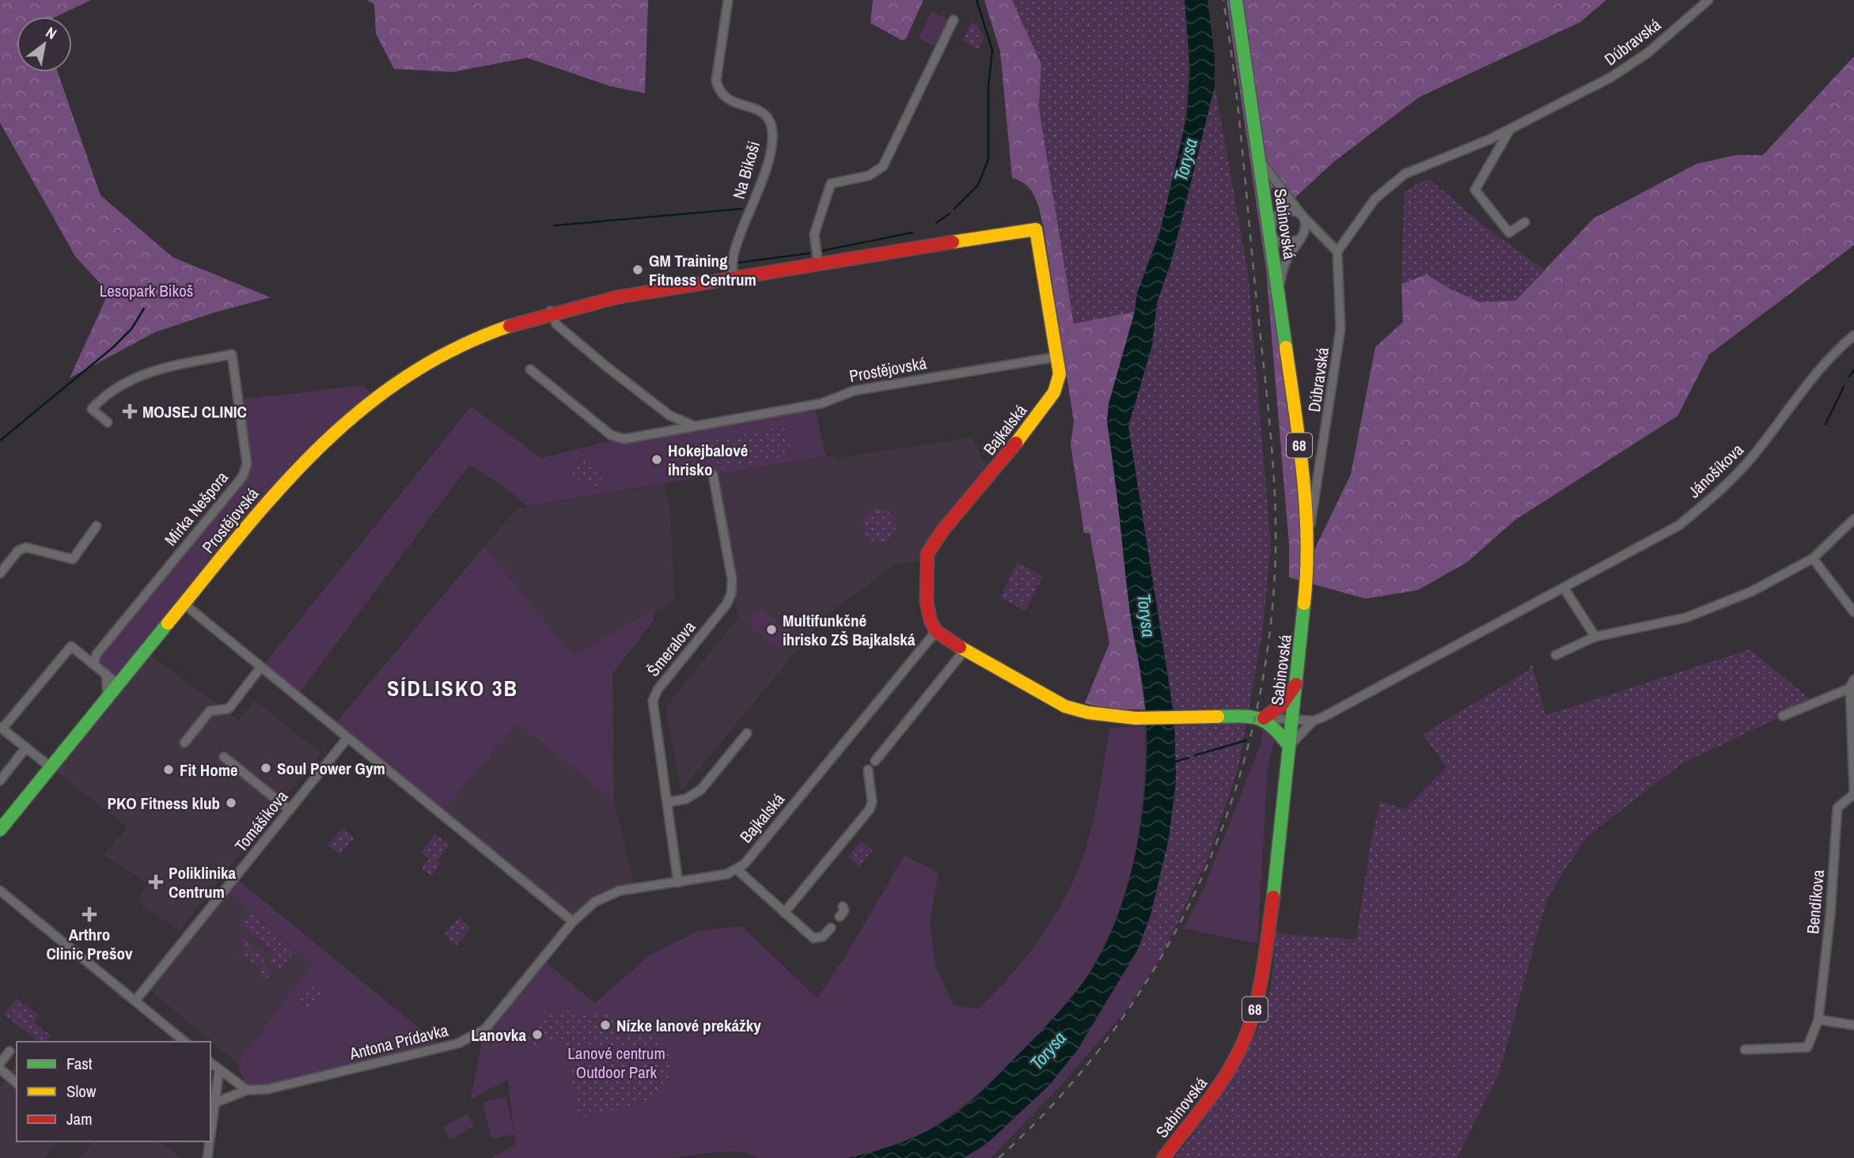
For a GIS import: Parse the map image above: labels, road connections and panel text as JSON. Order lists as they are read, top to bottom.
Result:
{
  "streets": {
    "street": [
      "Dúbravská",
      "Na Bikoši",
      "Sabinovská",
      "Prostějovská",
      "Bajkalská",
      "68",
      "Jánošíkova",
      "Mirka Nešpora",
      "Šmeralova",
      "Tomášikova",
      "Bendíkova",
      "Antona Prídavka"
    ]
  },
  "crossings": [
    ["Dúbravská", "Sabinovská"],
    ["Na Bikoši", "Prostějovská"],
    ["Sabinovská", "68"],
    ["Prostějovská", "Bajkalská"],
    ["Bajkalská", "Šmeralova"],
    ["Bajkalská", "Antona Prídavka"]
  ],
  "districts": ["SÍDLISKO 3B"],
  "water": ["Torysa"],
  "parks": ["Lesopark Bikoš", "Lanové centrum Outdoor Park"],
  "places": {
    "other": [
      "GM Training Fitness Centrum",
      "Hokejbalové ihrisko",
      "Multifunkčné ihrisko ZŠ Bajkalská",
      "Soul Power Gym",
      "Fit Home",
      "PKO Fitness klub",
      "Nízke lanové prekážky",
      "Lanovka"
    ],
    "health": ["MOJSEJ CLINIC", "Poliklinika Centrum", "Arthro Clinic Prešov"]
  },
  "legend": ["Fast", "Slow", "Jam"],
  "north": "top right"
}
